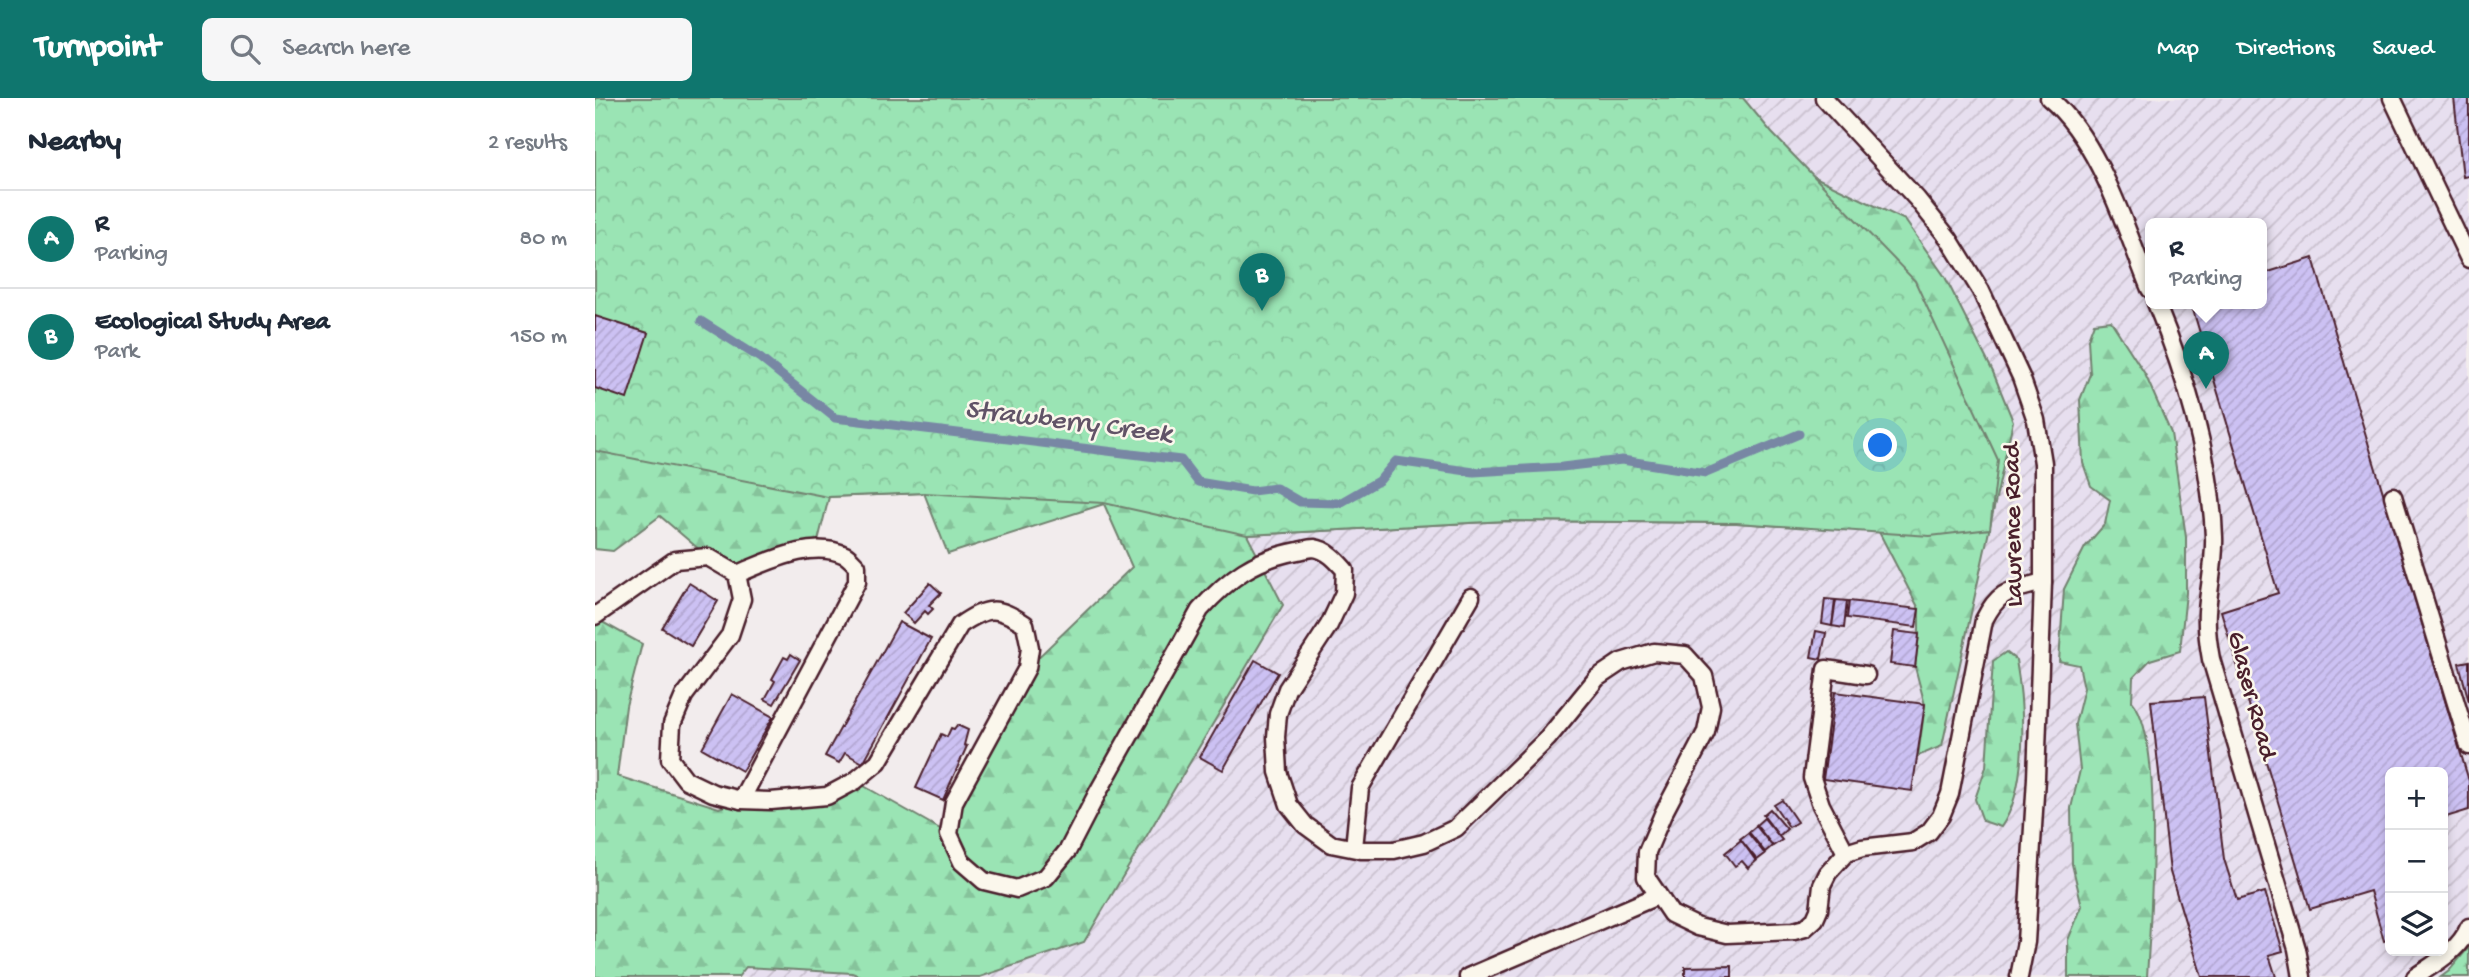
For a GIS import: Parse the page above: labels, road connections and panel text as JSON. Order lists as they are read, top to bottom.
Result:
{
  "streets": {
    "lane": ["Lawrence Road", "Glaser Road"]
  },
  "water": ["Strawberry Creek"],
  "page": {
    "header": "Turnpoint",
    "search": "Search here",
    "nav": ["Map", "Directions", "Saved"],
    "heading": ["Nearby", "2 results"],
    "list": [
      {
        "mark": "A",
        "name": "R",
        "note": "Parking",
        "value": "80 m"
      },
      {
        "mark": "B",
        "name": "Ecological Study Area",
        "note": "Park",
        "value": "150 m"
      }
    ],
    "popup": ["R", "Parking"],
    "pins": ["B", "A"],
    "map_buttons": ["+", "−"]
  }
}
